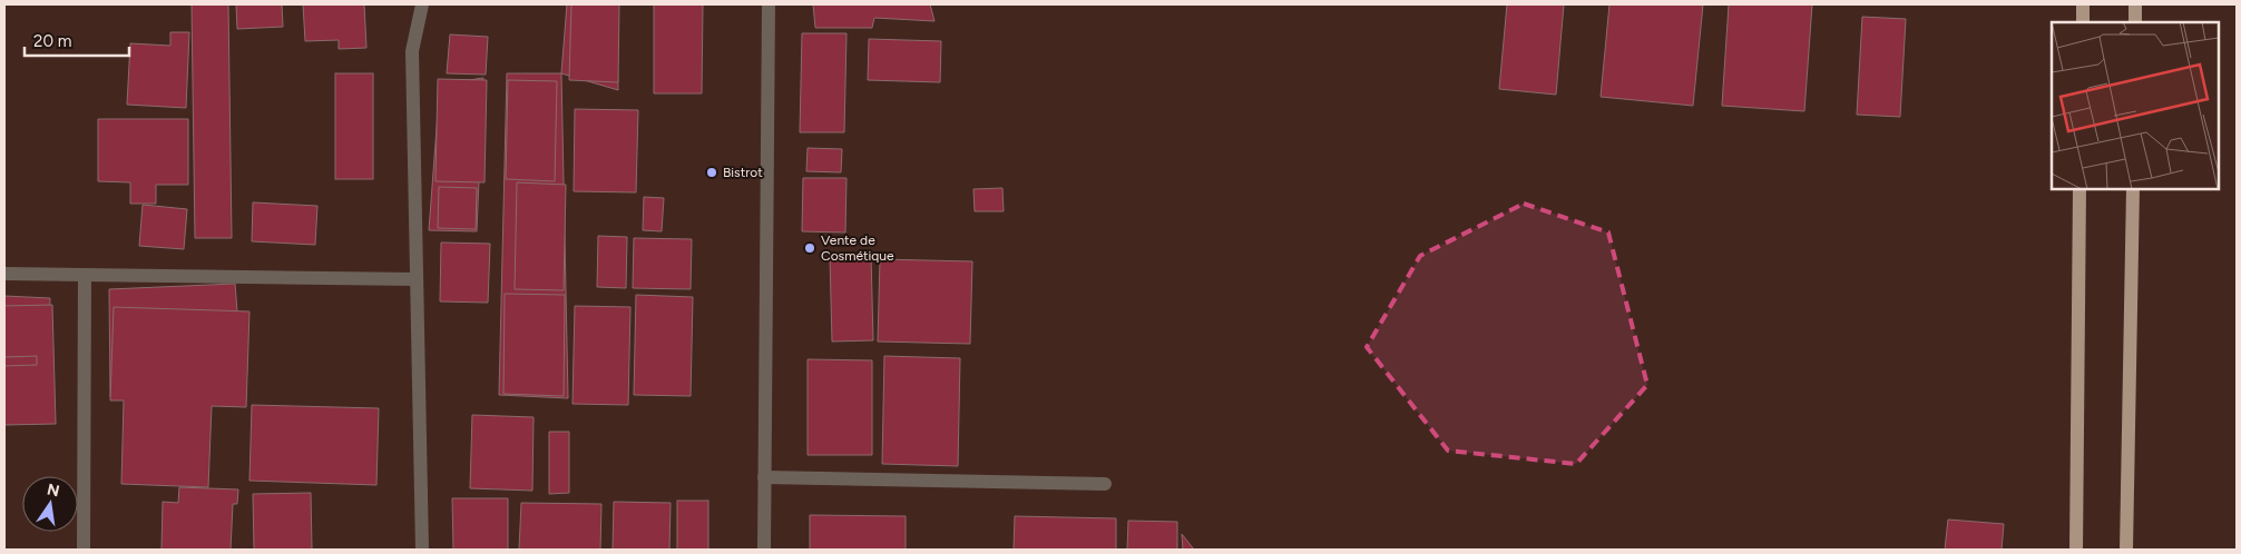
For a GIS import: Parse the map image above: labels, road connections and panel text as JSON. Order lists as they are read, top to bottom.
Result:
{
  "places": ["Bistrot", "Vente de Cosmétique"],
  "scale_bar": "20 m",
  "north": "top"
}
